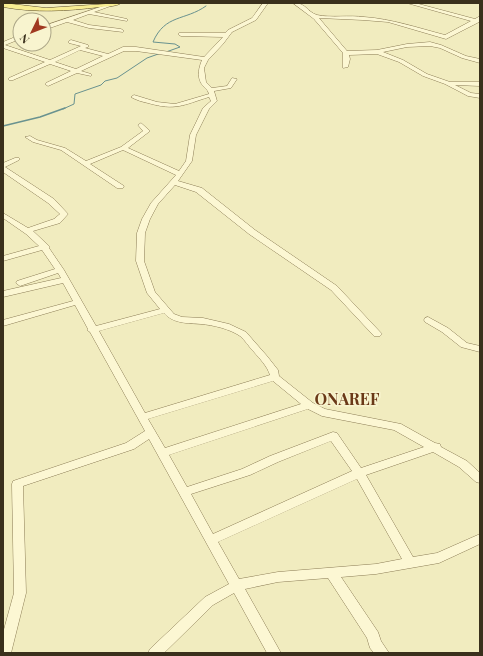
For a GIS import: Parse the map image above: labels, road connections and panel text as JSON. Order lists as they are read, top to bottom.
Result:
{
  "districts": ["ONAREF"],
  "north": "bottom left"
}
